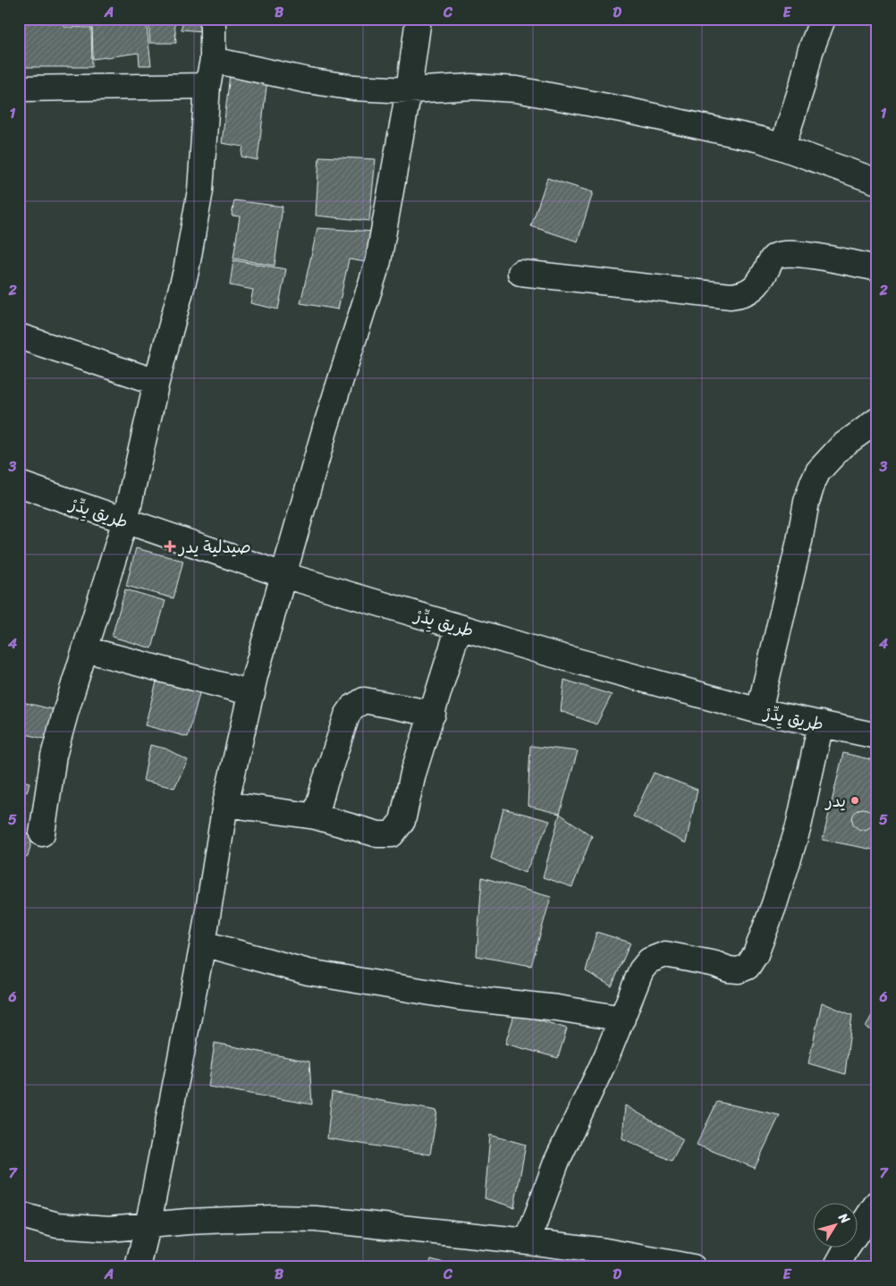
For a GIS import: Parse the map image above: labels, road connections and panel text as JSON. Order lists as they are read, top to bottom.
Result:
{
  "streets": {
    "street": ["طريق يِدِّرْ"]
  },
  "places": {
    "health": ["صيدلية يدر"],
    "other": ["يدر"]
  },
  "north": "top right",
  "grid": {
    "columns": [
      "A",
      "B",
      "C",
      "D",
      "E"
    ],
    "rows": [
      "1",
      "2",
      "3",
      "4",
      "5",
      "6",
      "7"
    ]
  }
}
